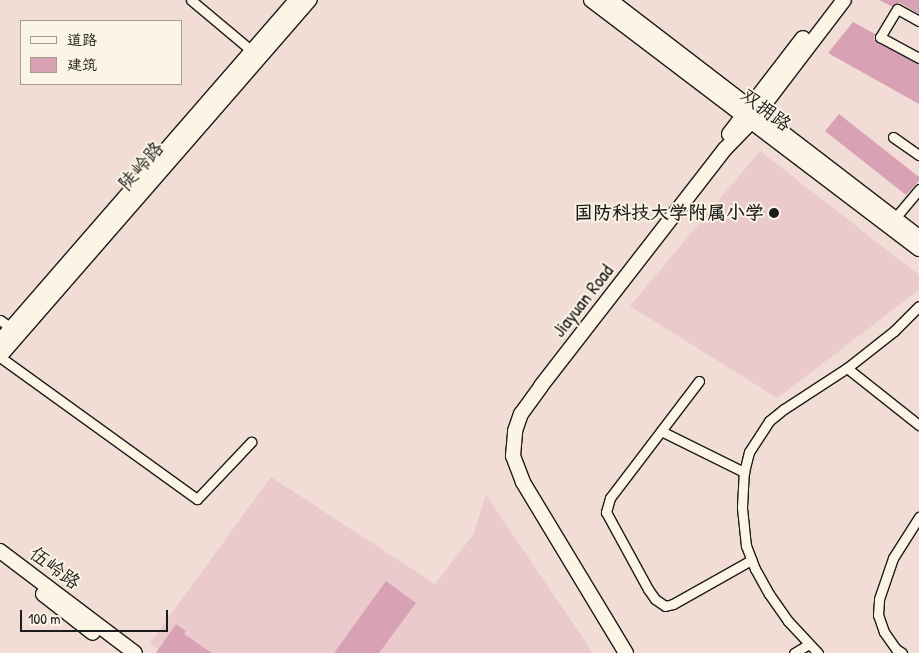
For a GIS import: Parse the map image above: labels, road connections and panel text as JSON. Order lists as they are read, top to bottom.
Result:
{
  "streets": {
    "main road": [
      "双拥路",
      "陡岭路",
      "Jiayuan Road",
      "伍岭路"
    ]
  },
  "crossings": [
    ["双拥路", "Jiayuan Road"]
  ],
  "places": ["国防科技大学附属小学"],
  "legend": ["道路", "建筑"],
  "scale_bar": "100 m"
}
